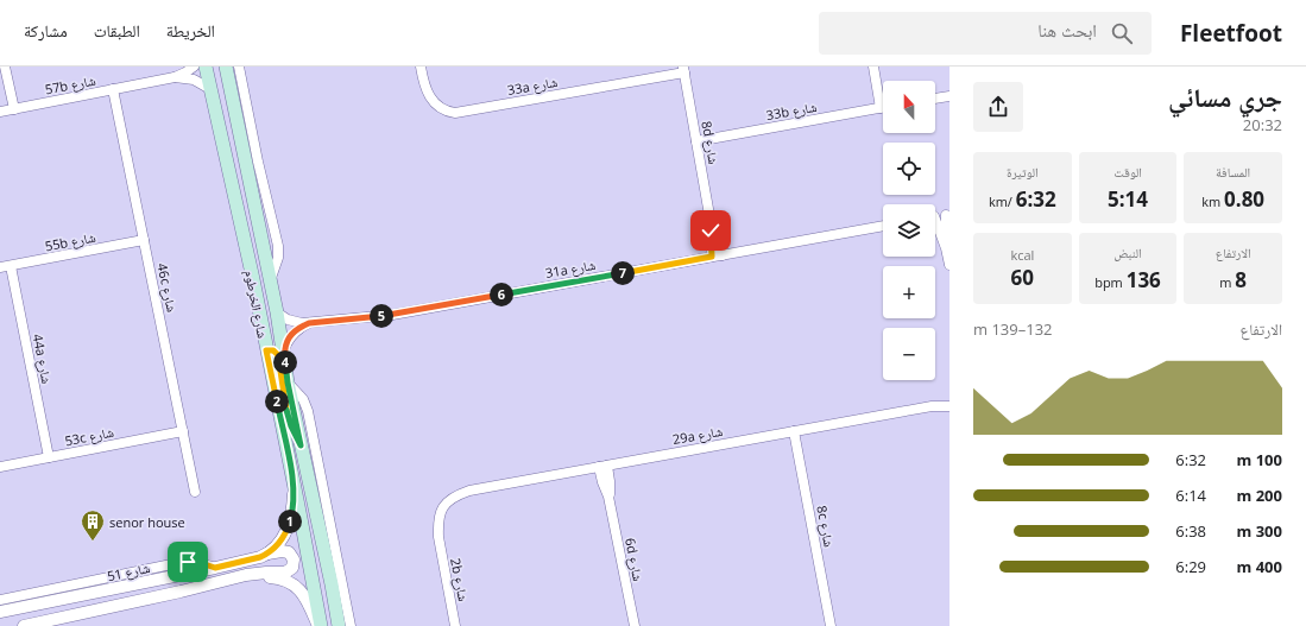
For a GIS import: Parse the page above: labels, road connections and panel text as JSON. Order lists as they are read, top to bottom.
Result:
{
  "streets": {
    "main road": ["شارع الخرطوم"],
    "street": [
      "57b شارع",
      "33a شارع",
      "33b شارع",
      "8d شارع",
      "55b شارع",
      "31a شارع",
      "46c شارع",
      "44a شارع",
      "29a شارع",
      "53c شارع",
      "8c شارع",
      "6d شارع",
      "شارع 51",
      "2b شارع"
    ]
  },
  "crossings": [
    ["57b شارع", "46c شارع"],
    ["57b شارع", "شارع الخرطوم"],
    ["33a شارع", "8d شارع"],
    ["33b شارع", "8d شارع"],
    ["8d شارع", "31a شارع"],
    ["55b شارع", "46c شارع"],
    ["55b شارع", "44a شارع"],
    ["31a شارع", "شارع الخرطوم"],
    ["46c شارع", "53c شارع"],
    ["شارع الخرطوم", "شارع 51"],
    ["44a شارع", "53c شارع"],
    ["29a شارع", "8c شارع"],
    ["29a شارع", "6d شارع"],
    ["29a شارع", "2b شارع"]
  ],
  "places": {
    "building": ["senor house"]
  },
  "north": "top",
  "page": {
    "header": "Fleetfoot",
    "search": "ابحث هنا",
    "nav": ["الخريطة", "الطبقات", "مشاركة"],
    "heading": ["جري مسائي", "20:32"],
    "map_buttons": ["+", "−"],
    "stats": [
      ["المسافة", "0.80 km"],
      ["الوقت", "5:14"],
      ["الوتيرة", "6:32 /km"],
      ["الارتفاع", "8 m"],
      ["النبض", "136 bpm"],
      ["kcal", "60"]
    ],
    "pins": [
      "7",
      "6",
      "5",
      "4",
      "2",
      "1"
    ],
    "chart": ["الارتفاع", "132–139 m"],
    "list": [
      {
        "name": "100 m",
        "note": "6:32"
      },
      {
        "name": "200 m",
        "note": "6:14"
      },
      {
        "name": "300 m",
        "note": "6:38"
      },
      {
        "name": "400 m",
        "note": "6:29"
      }
    ]
  }
}
